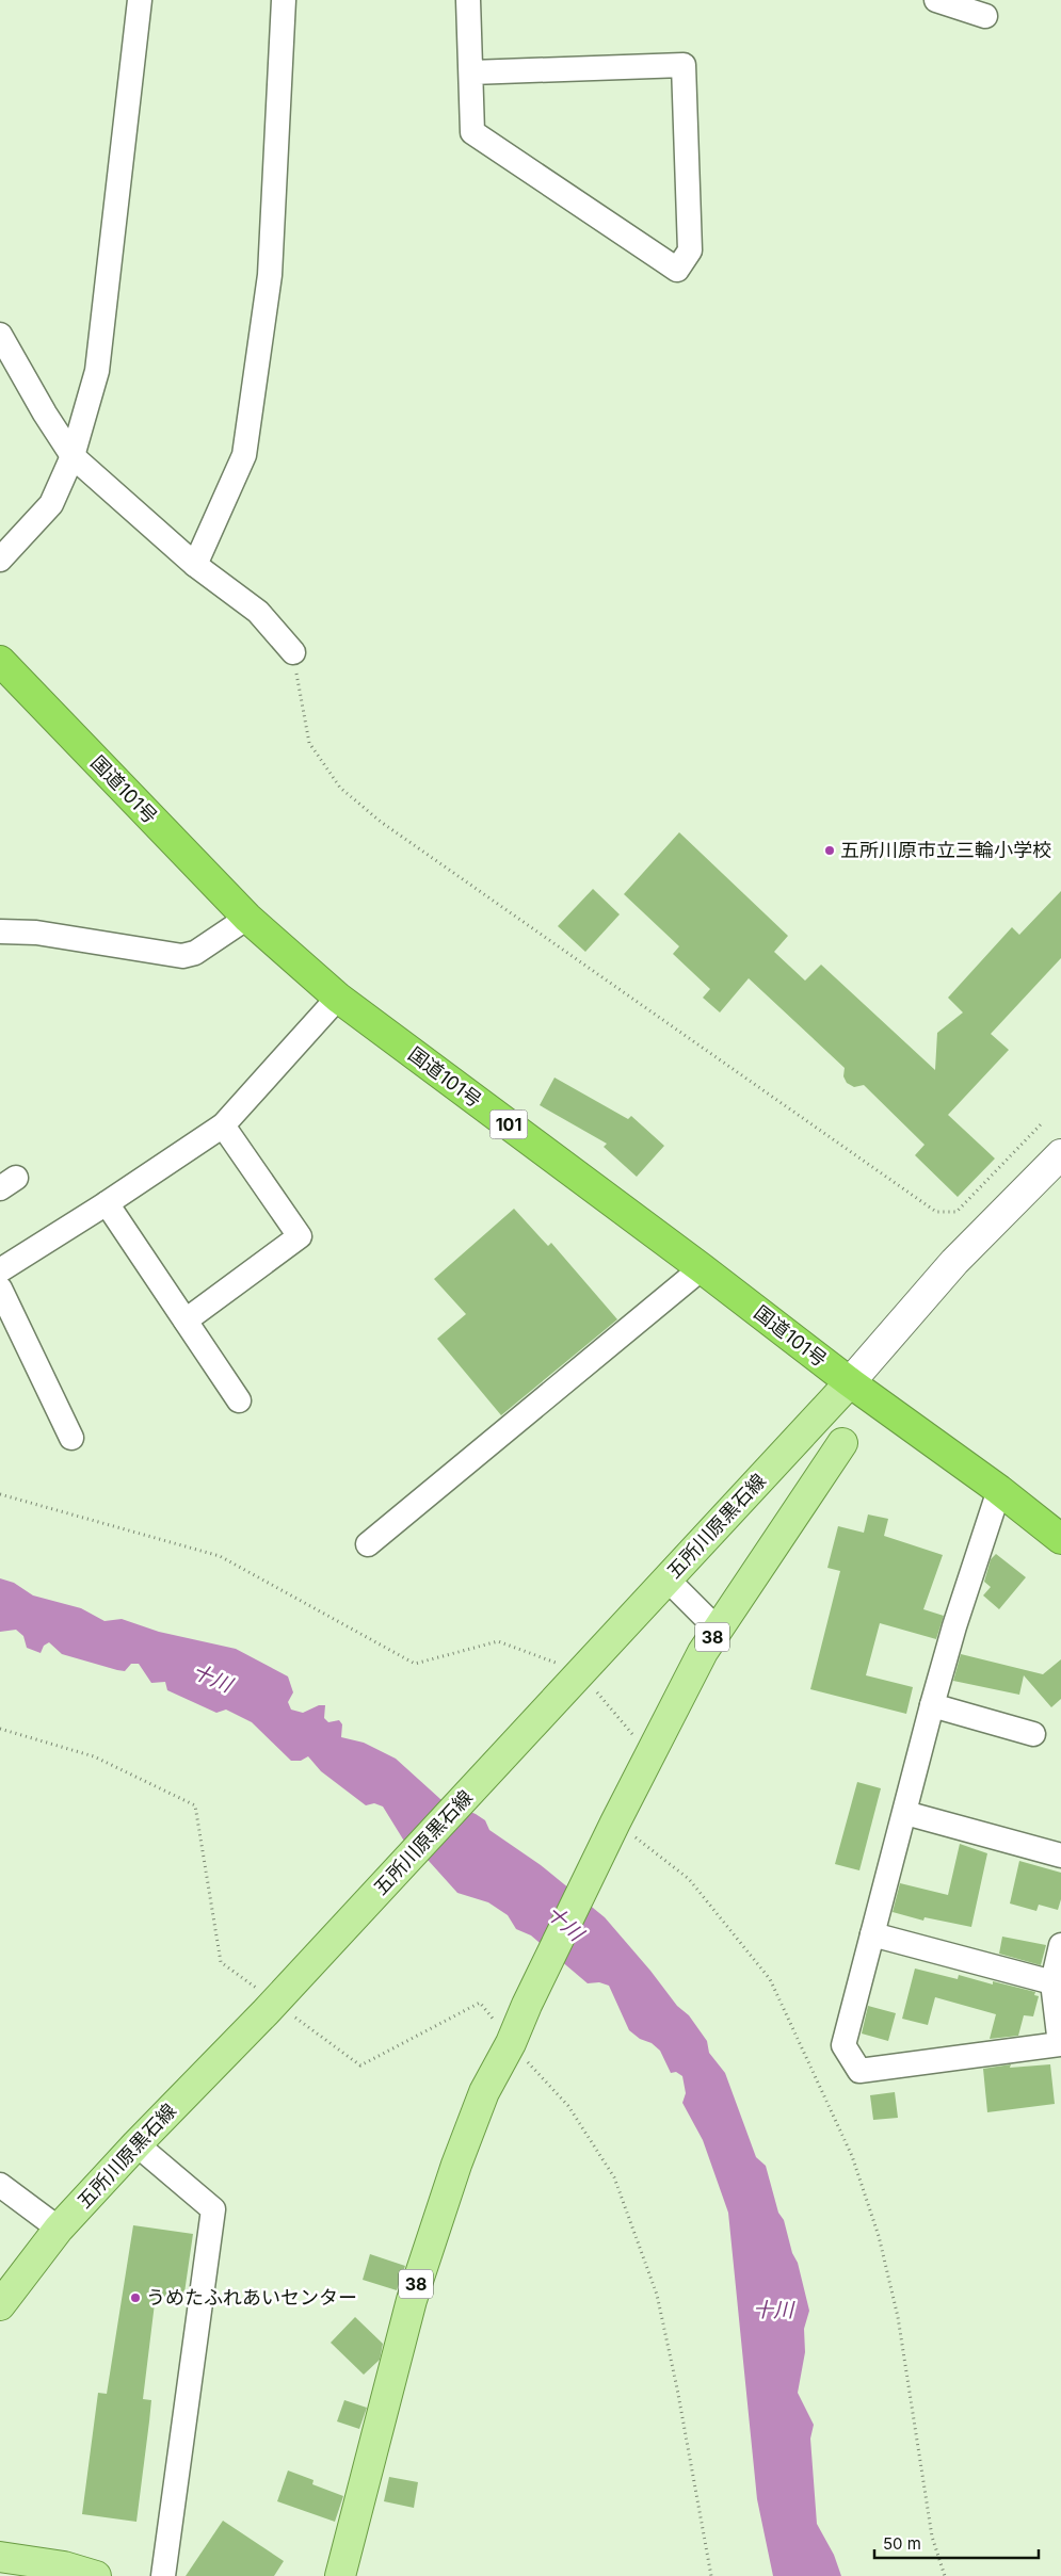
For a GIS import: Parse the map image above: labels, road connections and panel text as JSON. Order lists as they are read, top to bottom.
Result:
{
  "streets": {
    "highway": ["国道101号", "101"],
    "main road": ["五所川原黒石線", "38"]
  },
  "crossings": [
    ["国道101号", "五所川原黒石線"]
  ],
  "water": ["十川"],
  "places": ["五所川原市立三輪小学校", "うめたふれあいセンター"],
  "scale_bar": "50 m"
}
